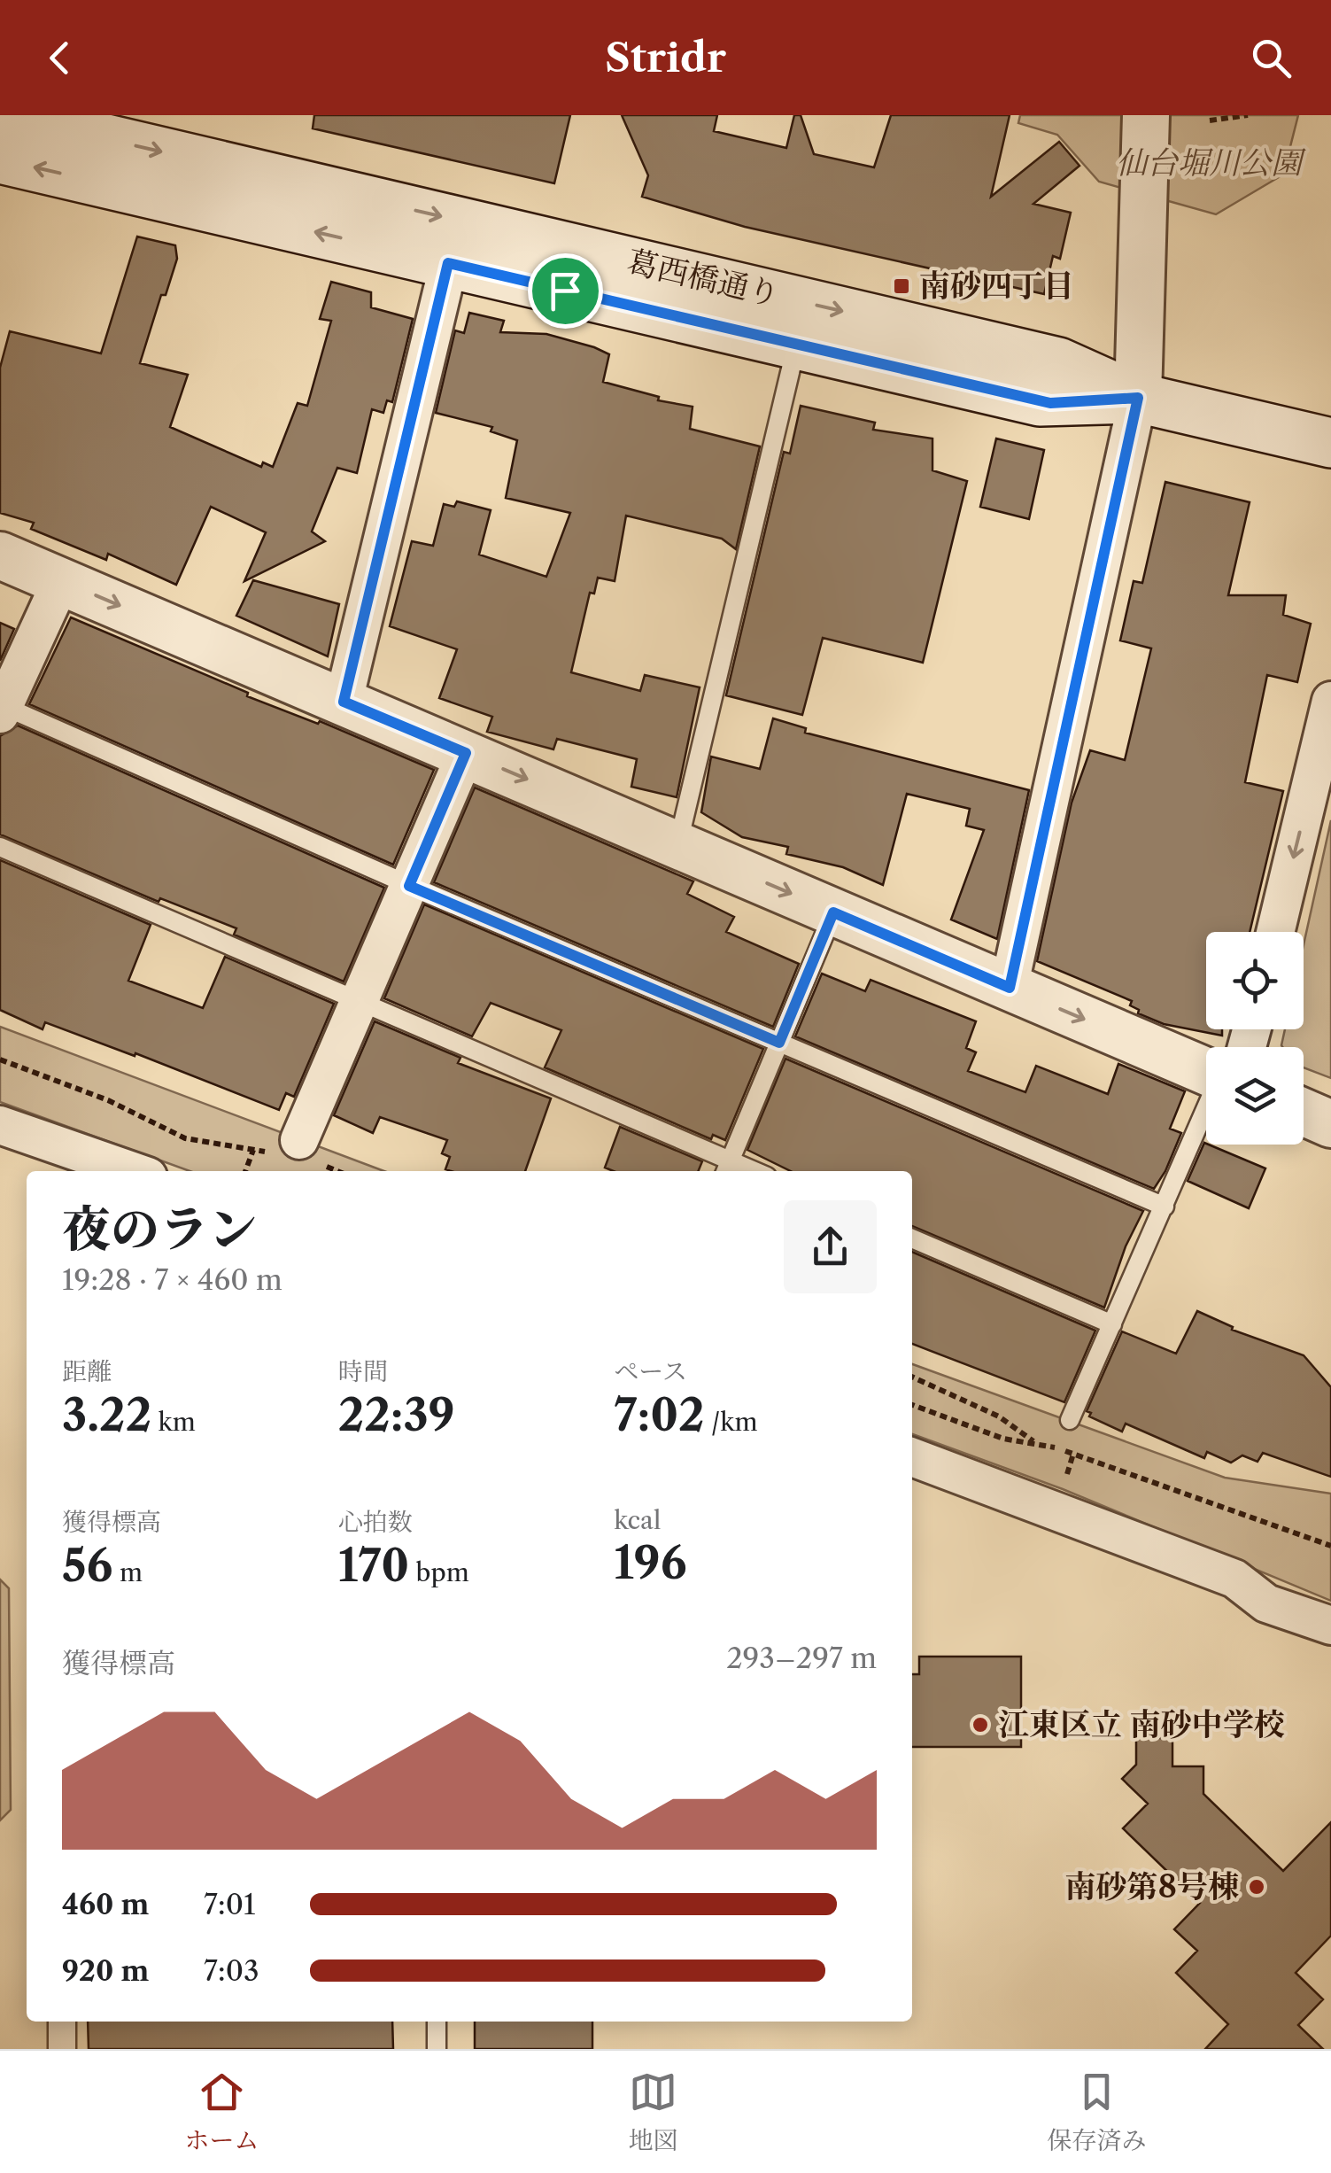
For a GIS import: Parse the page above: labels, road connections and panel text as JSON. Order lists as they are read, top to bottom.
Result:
{
  "streets": {
    "main road": ["葛西橋通り"]
  },
  "parks": ["仙台堀川公園"],
  "places": {
    "transit": ["南砂四丁目"],
    "other": ["江東区立 南砂中学校", "南砂第8号棟"]
  },
  "page": {
    "header": "Stridr",
    "heading": ["夜のラン", "19:28 · 7 × 460 m"],
    "stats": [
      ["距離", "3.22 km"],
      ["時間", "22:39"],
      ["ペース", "7:02 /km"],
      ["獲得標高", "56 m"],
      ["心拍数", "170 bpm"],
      ["kcal", "196"]
    ],
    "chart": ["獲得標高", "293–297 m"],
    "list": [
      {
        "name": "460 m",
        "note": "7:01"
      },
      {
        "name": "920 m",
        "note": "7:03"
      }
    ],
    "tabs": ["ホーム", "地図", "保存済み"]
  }
}
